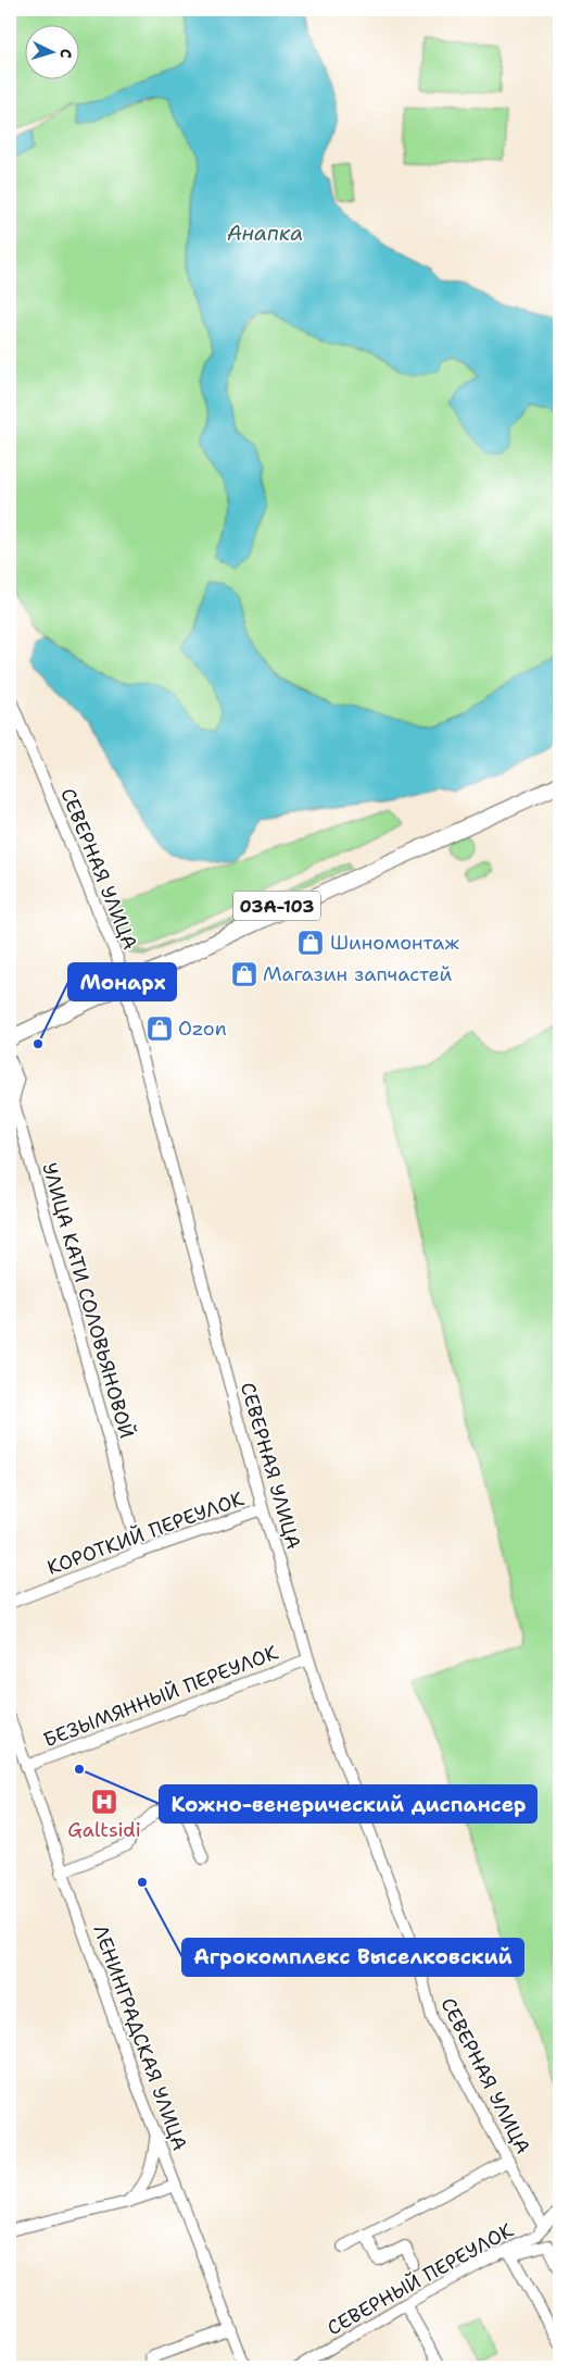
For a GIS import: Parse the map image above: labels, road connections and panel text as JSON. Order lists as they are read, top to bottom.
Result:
{
  "streets": {
    "main road": ["03А-103"],
    "street": [
      "СЕВЕРНАЯ УЛИЦА",
      "УЛИЦА КАТИ СОЛОВЬЯНОВОЙ",
      "КОРОТКИЙ ПЕРЕУЛОК",
      "БЕЗЫМЯННЫЙ ПЕРЕУЛОК",
      "ЛЕНИНГРАДСКАЯ УЛИЦА",
      "СЕВЕРНЫЙ ПЕРЕУЛОК"
    ]
  },
  "crossings": [
    ["СЕВЕРНАЯ УЛИЦА", "03А-103"],
    ["СЕВЕРНАЯ УЛИЦА", "КОРОТКИЙ ПЕРЕУЛОК"],
    ["СЕВЕРНАЯ УЛИЦА", "БЕЗЫМЯННЫЙ ПЕРЕУЛОК"],
    ["СЕВЕРНАЯ УЛИЦА", "СЕВЕРНЫЙ ПЕРЕУЛОК"],
    ["УЛИЦА КАТИ СОЛОВЬЯНОВОЙ", "КОРОТКИЙ ПЕРЕУЛОК"],
    ["БЕЗЫМЯННЫЙ ПЕРЕУЛОК", "ЛЕНИНГРАДСКАЯ УЛИЦА"]
  ],
  "water": ["Анапка"],
  "places": {
    "shop": ["Шиномонтаж", "Магазин запчастей", "Ozon"],
    "other": ["Монарх", "Кожно-венерический диспансер", "Агрокомплекс Выселковский"],
    "hospital": ["Galtsidi"]
  },
  "north": "right"
}
